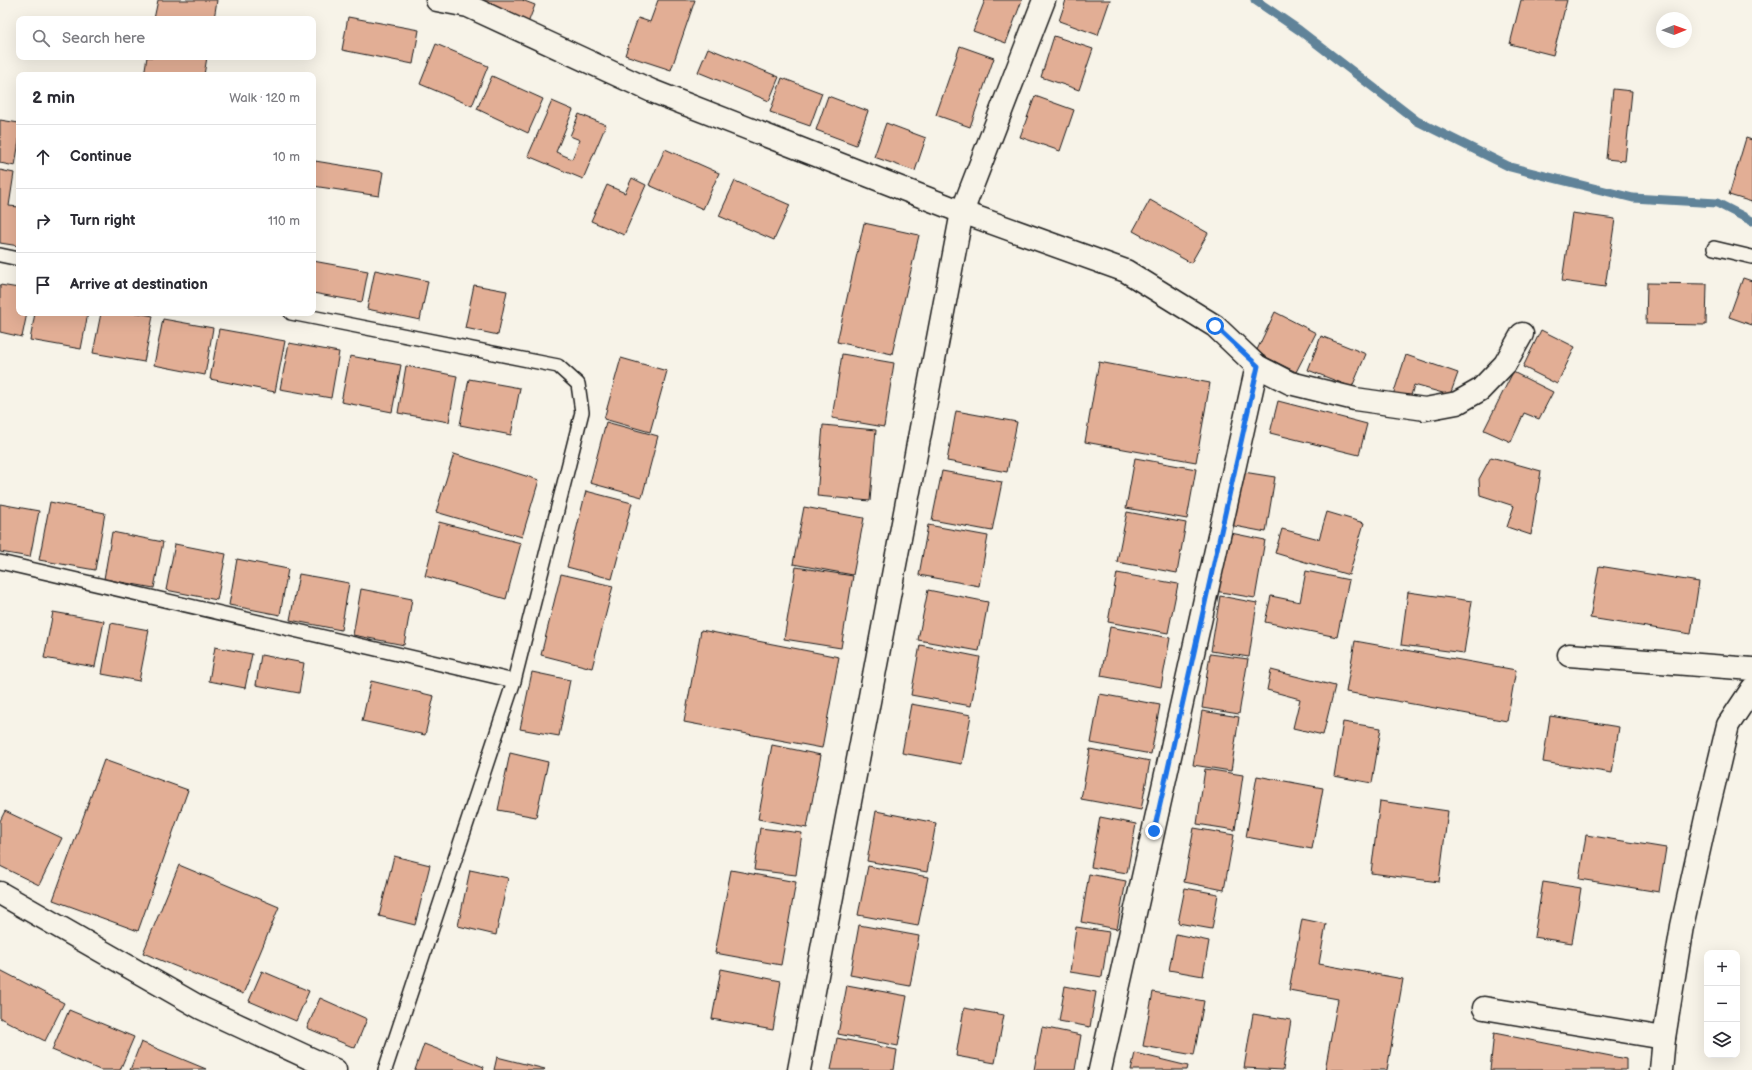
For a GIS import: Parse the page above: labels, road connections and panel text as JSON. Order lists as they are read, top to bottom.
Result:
{
  "north": "right",
  "page": {
    "search": "Search here",
    "heading": ["2 min", "Walk · 120 m"],
    "list": [
      ["Continue", "10 m"],
      ["Turn right", "110 m"],
      "Arrive at destination"
    ],
    "map_buttons": ["+", "−"]
  }
}
